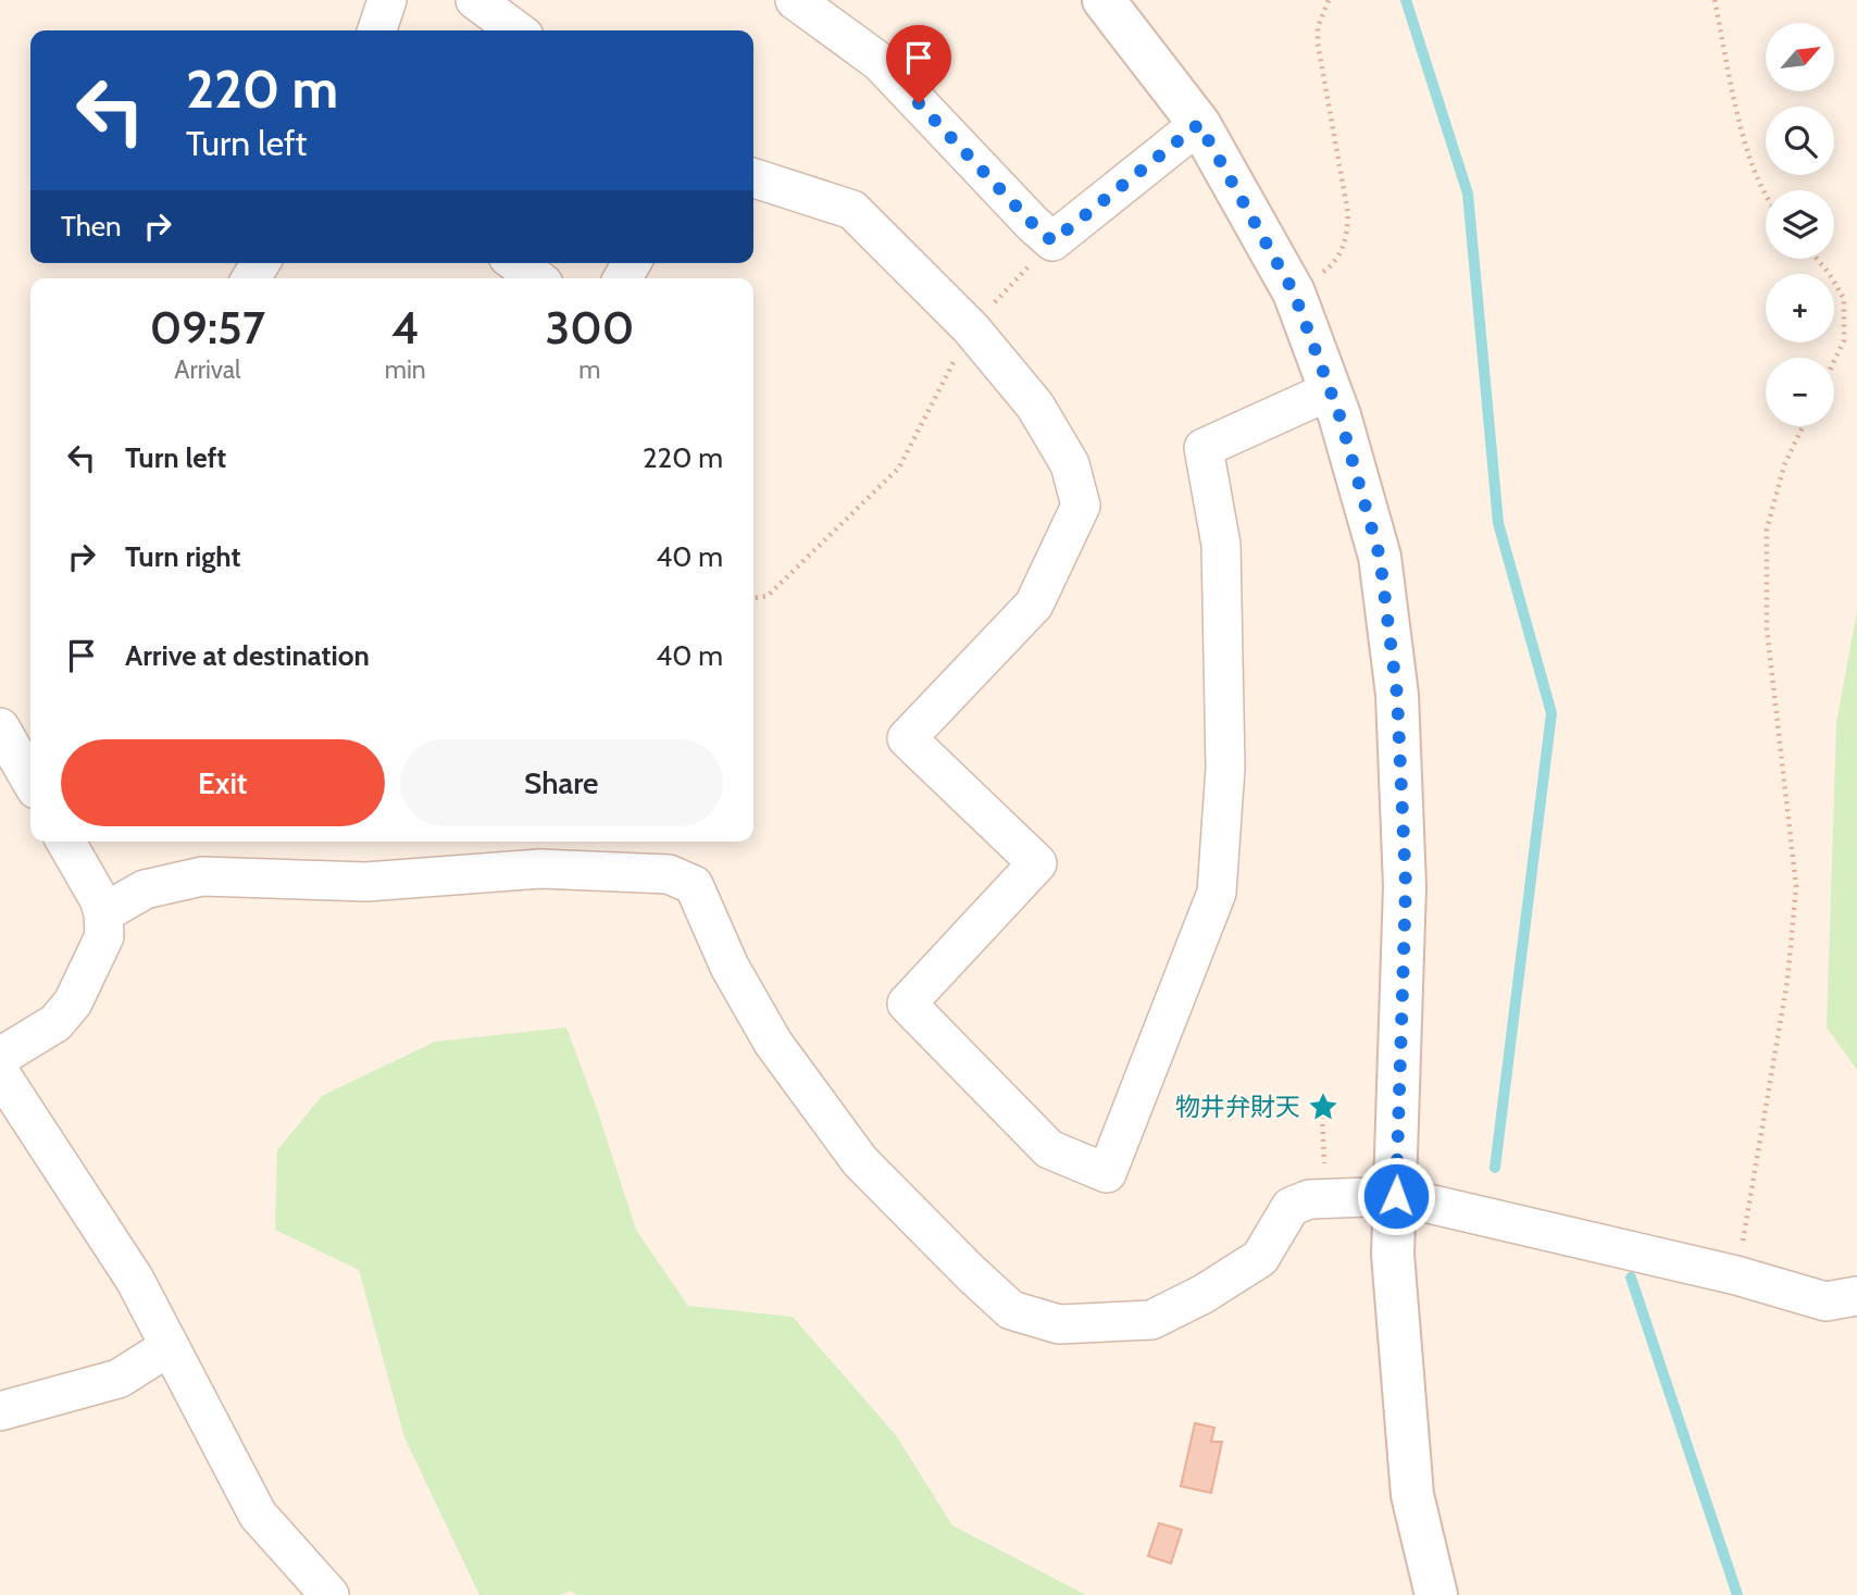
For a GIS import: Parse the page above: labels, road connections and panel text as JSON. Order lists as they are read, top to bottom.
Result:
{
  "places": {
    "place": ["物井弁財天"]
  },
  "north": "top right",
  "page": {
    "map_buttons": ["+", "−"],
    "turn": ["220 m", "Turn left"],
    "then": "Then",
    "eta": [
      "09:57",
      "Arrival",
      "4",
      "min",
      "300",
      "m"
    ],
    "list": [
      {
        "name": "Turn left",
        "value": "220 m"
      },
      {
        "name": "Turn right",
        "value": "40 m"
      },
      {
        "name": "Arrive at destination",
        "value": "40 m"
      }
    ],
    "buttons": ["Exit", "Share"]
  }
}
